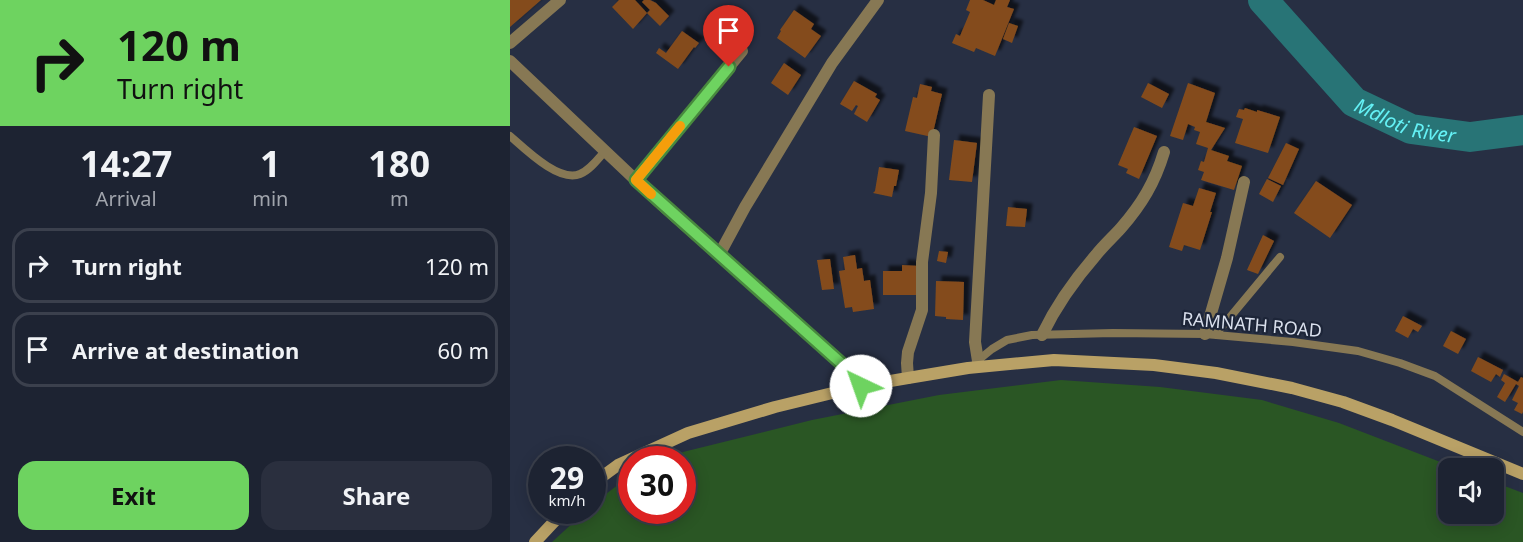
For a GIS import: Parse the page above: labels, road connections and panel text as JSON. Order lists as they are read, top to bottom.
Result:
{
  "streets": {
    "lane": ["RAMNATH ROAD"]
  },
  "water": ["Mdloti River"],
  "page": {
    "turn": ["120 m", "Turn right"],
    "eta": [
      "14:27",
      "Arrival",
      "1",
      "min",
      "180",
      "m"
    ],
    "list": [
      {
        "name": "Turn right",
        "value": "120 m"
      },
      {
        "name": "Arrive at destination",
        "value": "60 m"
      }
    ],
    "speed": "29 km/h",
    "limit": "30",
    "buttons": ["Exit", "Share"]
  }
}
